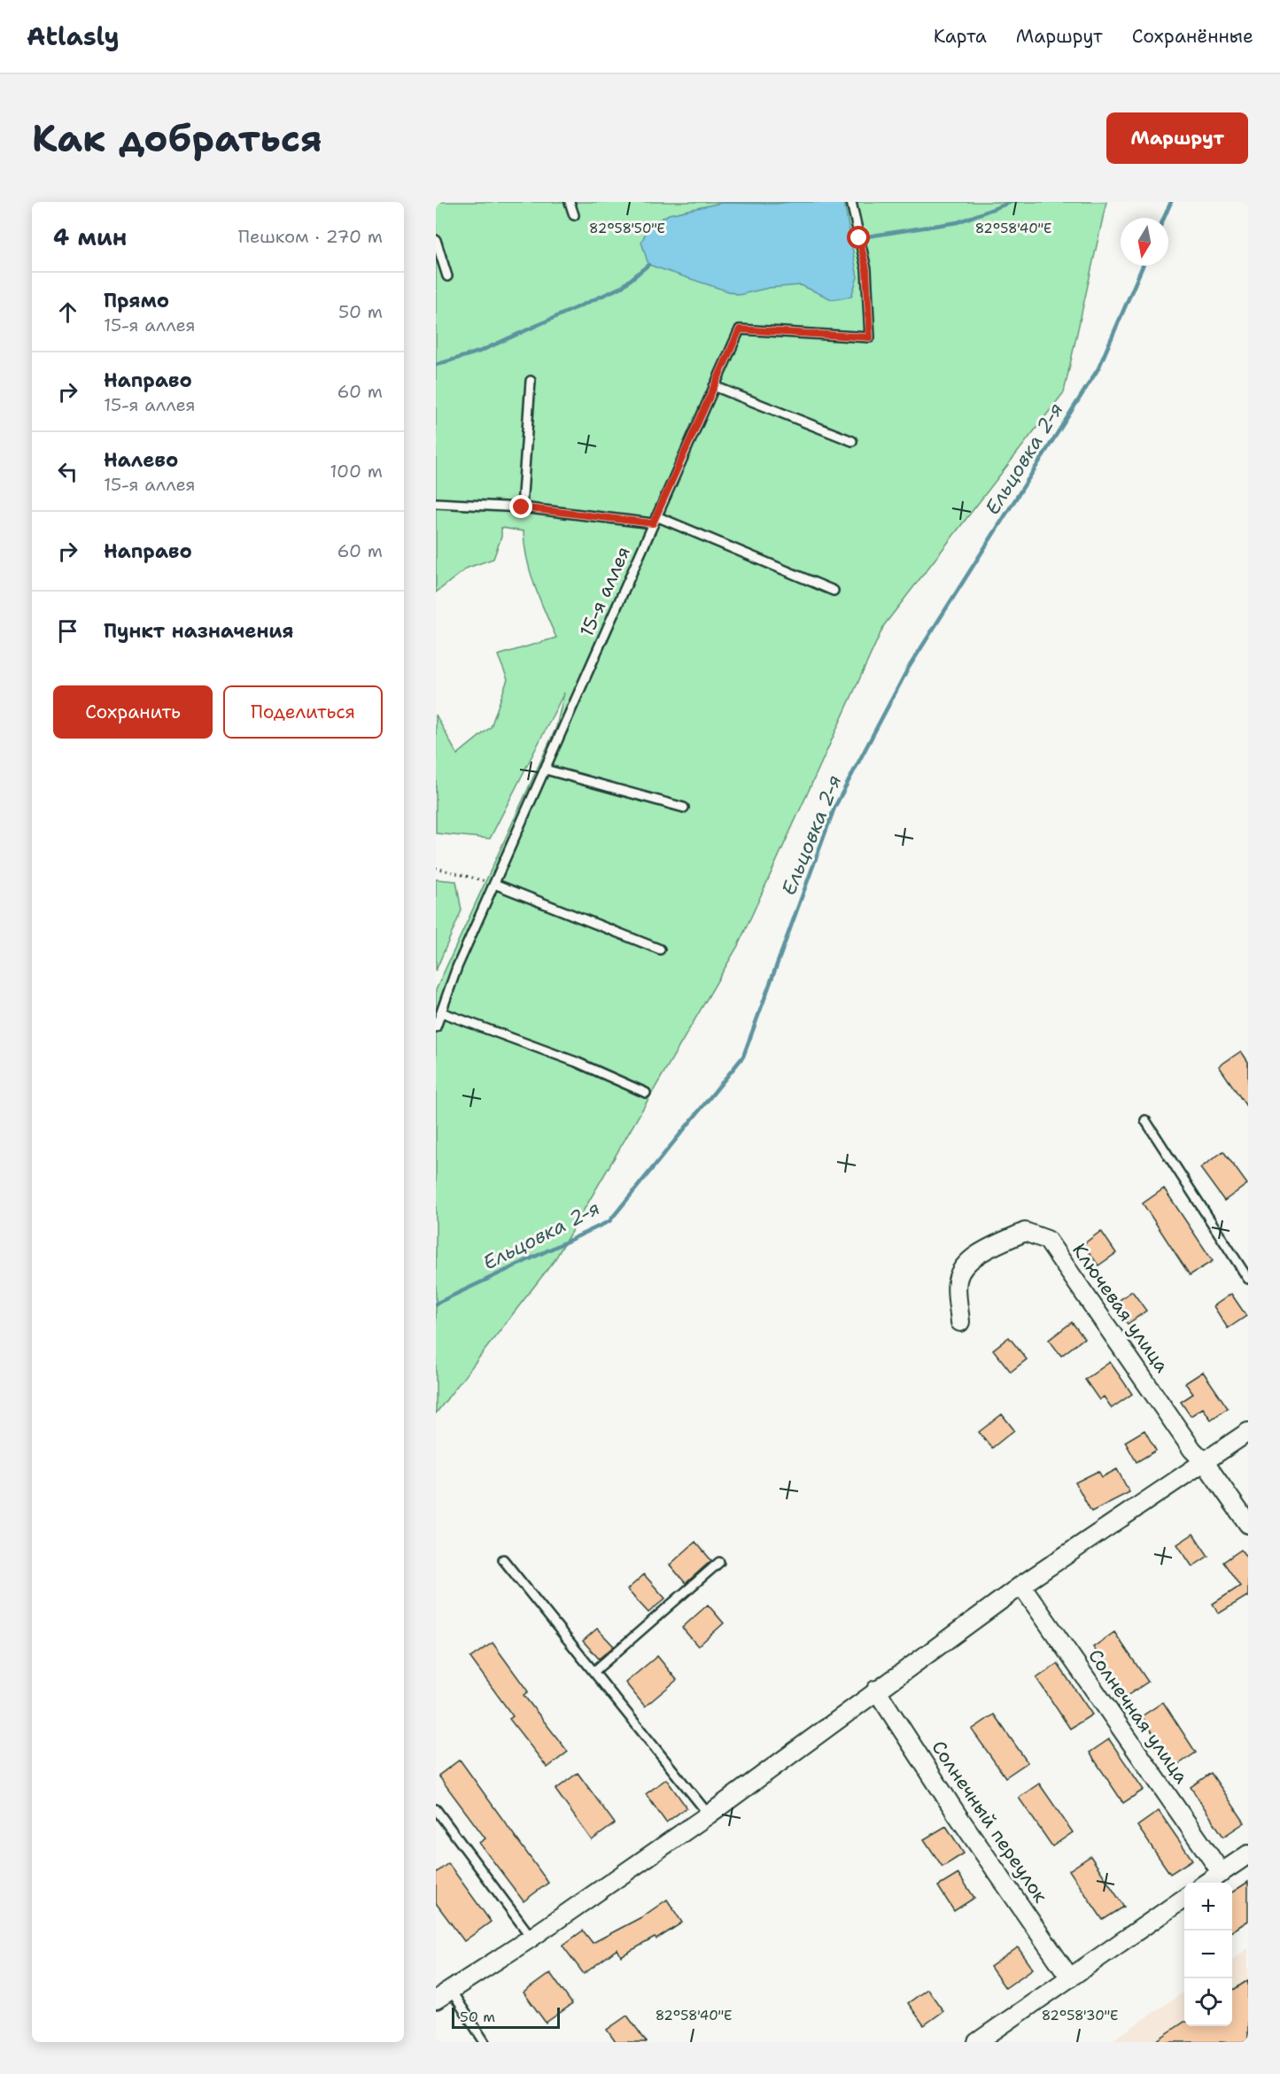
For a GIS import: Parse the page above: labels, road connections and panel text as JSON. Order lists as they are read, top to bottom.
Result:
{
  "streets": {
    "street": ["Ключевая улица", "Солнечная улица", "Солнечный переулок"],
    "lane": ["15-я аллея"]
  },
  "water": ["Ельцовка 2-я"],
  "scale_bar": "50 m",
  "north": "bottom",
  "page": {
    "header": "Atlasly",
    "nav": ["Карта", "Маршрут", "Сохранённые"],
    "buttons": [
      "Маршрут",
      ["Сохранить", "Поделиться"]
    ],
    "title": "Как добраться",
    "heading": ["4 мин", "Пешком · 270 m"],
    "list": [
      ["Прямо", "15-я аллея", "50 m"],
      ["Направо", "15-я аллея", "60 m"],
      ["Налево", "15-я аллея", "100 m"],
      ["Направо", "60 m"],
      "Пункт назначения"
    ],
    "map_buttons": ["+", "−"],
    "scale": "50 m"
  },
  "coordinates": ["82°58'50\"E", "82°58'40\"E", "82°58'30\"E"]
}
